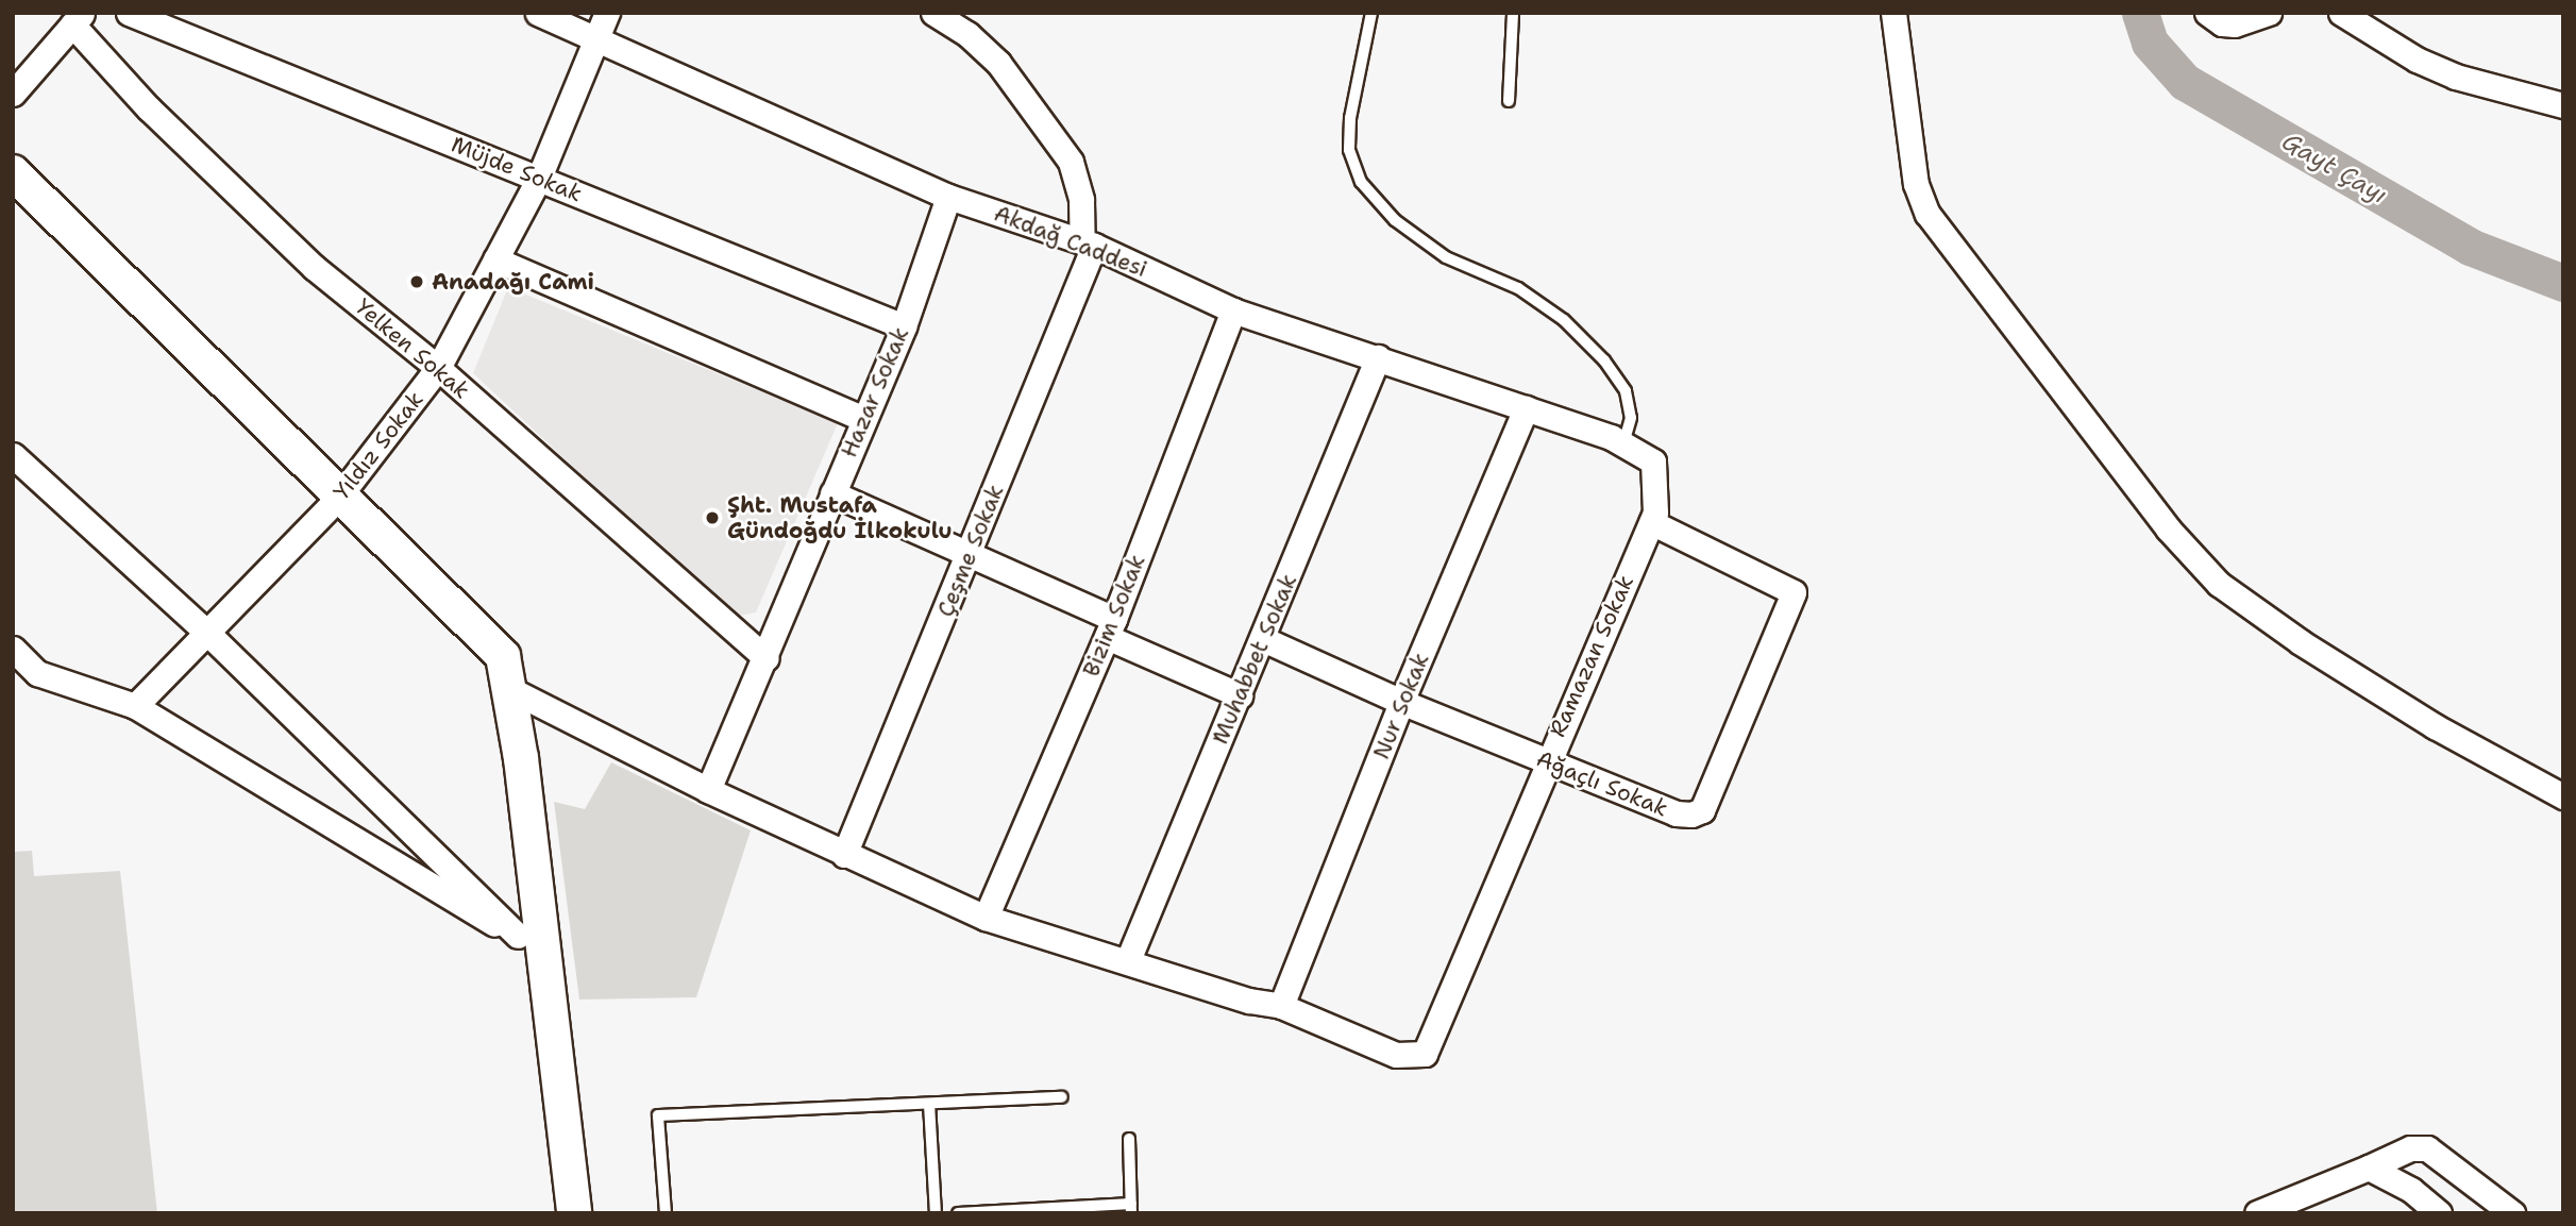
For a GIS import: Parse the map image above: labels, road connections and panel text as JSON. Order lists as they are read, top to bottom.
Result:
{
  "streets": {
    "street": [
      "Müjde Sokak",
      "Akdağ Caddesi",
      "Yelken Sokak",
      "Hazar Sokak",
      "Yıldız Sokak",
      "Çeşme Sokak",
      "Bizim Sokak",
      "Ramazan Sokak",
      "Muhabbet Sokak",
      "Nur Sokak",
      "Ağaçlı Sokak"
    ]
  },
  "crossings": [
    ["Müjde Sokak", "Hazar Sokak"],
    ["Müjde Sokak", "Yıldız Sokak"],
    ["Akdağ Caddesi", "Hazar Sokak"],
    ["Akdağ Caddesi", "Yıldız Sokak"],
    ["Akdağ Caddesi", "Çeşme Sokak"],
    ["Akdağ Caddesi", "Bizim Sokak"],
    ["Akdağ Caddesi", "Ramazan Sokak"],
    ["Akdağ Caddesi", "Muhabbet Sokak"],
    ["Akdağ Caddesi", "Nur Sokak"],
    ["Yelken Sokak", "Hazar Sokak"],
    ["Yelken Sokak", "Yıldız Sokak"],
    ["Ramazan Sokak", "Nur Sokak"],
    ["Ramazan Sokak", "Ağaçlı Sokak"],
    ["Muhabbet Sokak", "Ağaçlı Sokak"],
    ["Nur Sokak", "Ağaçlı Sokak"]
  ],
  "water": ["Gayt Çayı"],
  "places": ["Anadağı Cami", "Şht. Mustafa Gündoğdu İlkokulu"]
}
